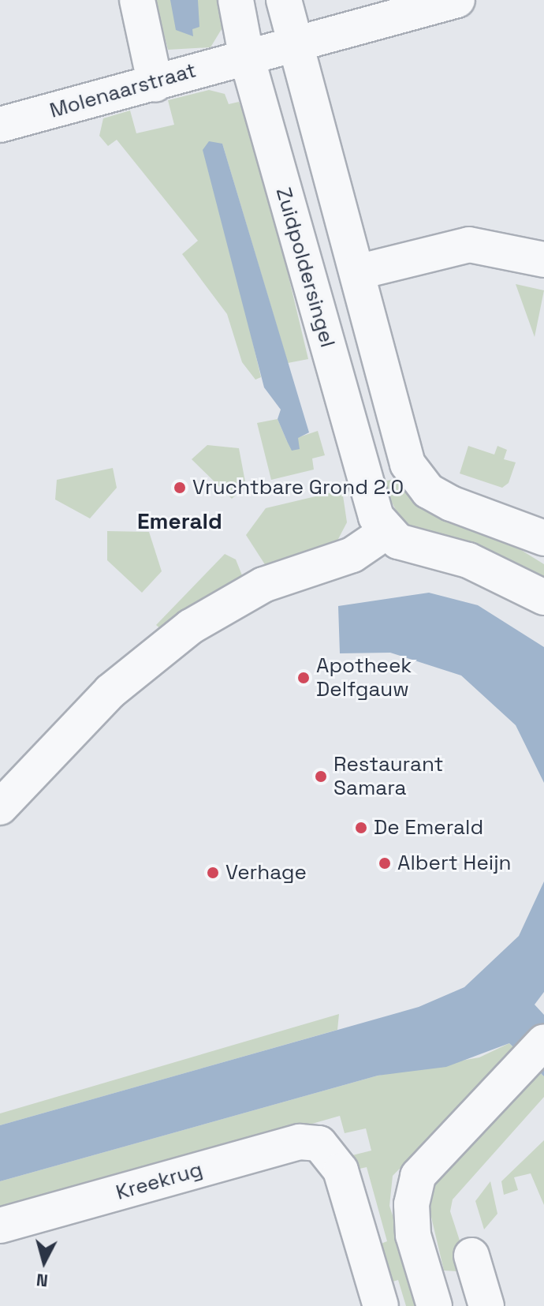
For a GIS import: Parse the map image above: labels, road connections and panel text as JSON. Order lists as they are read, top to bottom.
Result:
{
  "streets": {
    "street": ["Molenaarstraat", "Zuidpoldersingel", "Kreekrug"]
  },
  "crossings": [
    ["Molenaarstraat", "Zuidpoldersingel"]
  ],
  "districts": ["Emerald"],
  "places": [
    "Vruchtbare Grond 2.0",
    "Apotheek Delfgauw",
    "Restaurant Samara",
    "De Emerald",
    "Albert Heijn",
    "Verhage"
  ],
  "north": "bottom"
}
